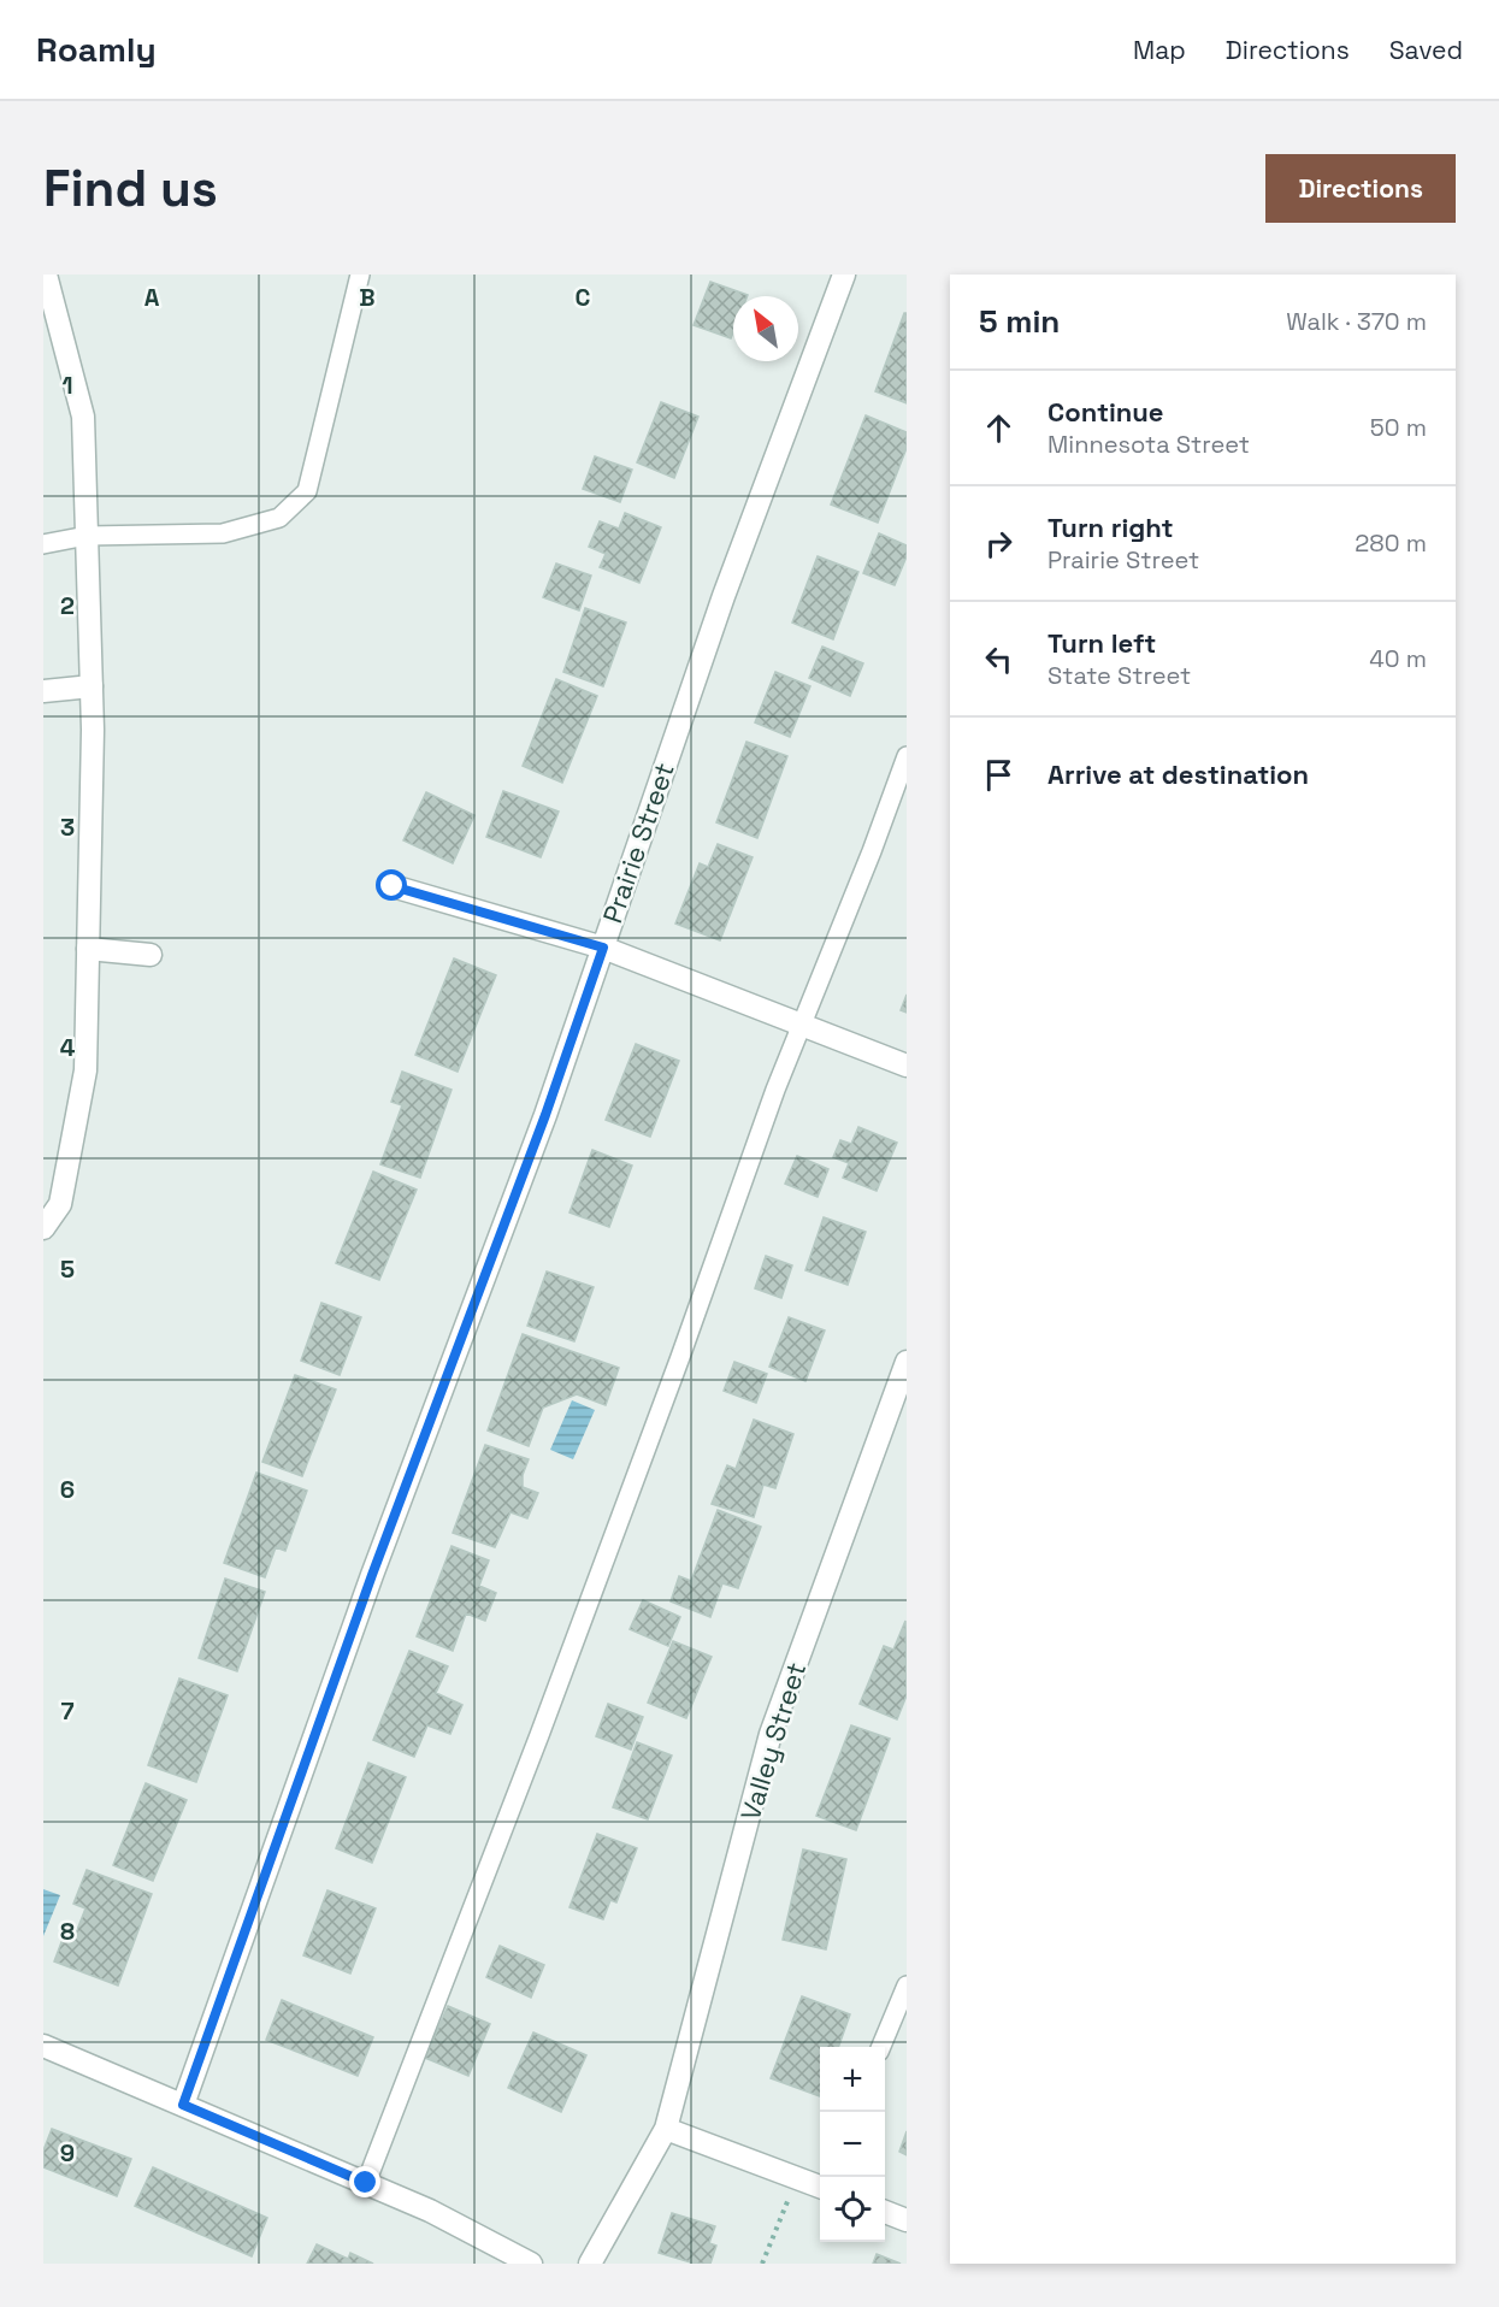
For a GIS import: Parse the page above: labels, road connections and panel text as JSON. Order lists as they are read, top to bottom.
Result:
{
  "streets": {
    "street": ["Prairie Street", "Valley Street"]
  },
  "north": "top left",
  "page": {
    "header": "Roamly",
    "nav": ["Map", "Directions", "Saved"],
    "buttons": "Directions",
    "title": "Find us",
    "heading": ["5 min", "Walk · 370 m"],
    "list": [
      ["Continue", "Minnesota Street", "50 m"],
      ["Turn right", "Prairie Street", "280 m"],
      ["Turn left", "State Street", "40 m"],
      "Arrive at destination"
    ],
    "map_buttons": ["+", "−"]
  },
  "grid": {
    "columns": ["A", "B", "C"],
    "rows": [
      "1",
      "2",
      "3",
      "4",
      "5",
      "6",
      "7",
      "8",
      "9"
    ]
  }
}
